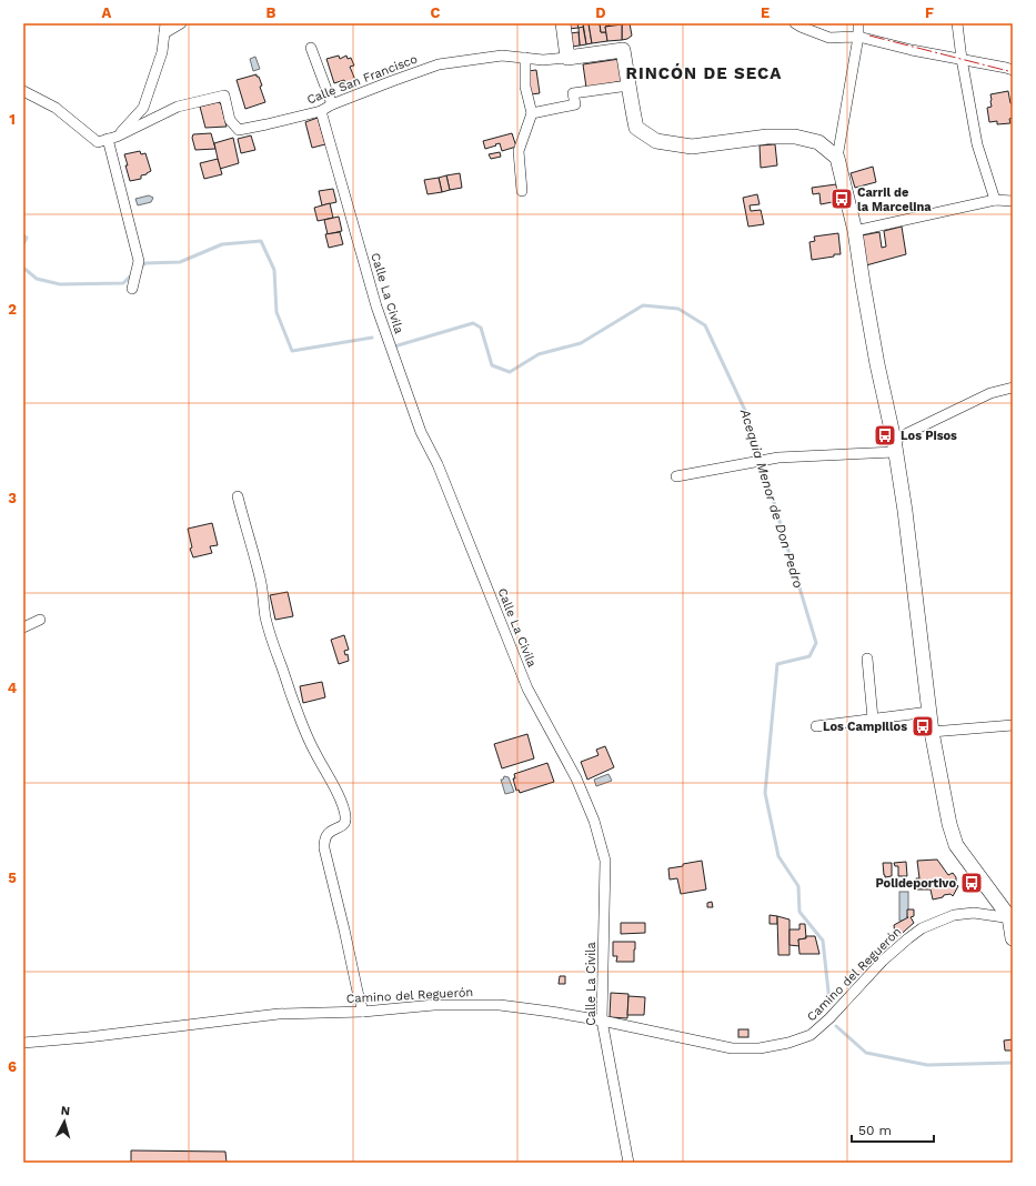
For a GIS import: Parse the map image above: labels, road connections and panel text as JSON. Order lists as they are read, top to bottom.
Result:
{
  "streets": {
    "street": ["Calle San Francisco", "Calle La Civila", "Camino del Reguerón"]
  },
  "crossings": [
    ["Calle San Francisco", "Calle La Civila"],
    ["Calle La Civila", "Camino del Reguerón"]
  ],
  "districts": ["RINCÓN DE SECA"],
  "water": ["Acequia Menor de Don Pedro"],
  "places": {
    "bus stop": [
      "Carril de la Marcelina",
      "Los Pisos",
      "Los Campillos",
      "Polideportivo"
    ]
  },
  "scale_bar": "50 m",
  "north": "top",
  "grid": {
    "columns": [
      "A",
      "B",
      "C",
      "D",
      "E",
      "F"
    ],
    "rows": [
      "1",
      "2",
      "3",
      "4",
      "5",
      "6"
    ]
  }
}
